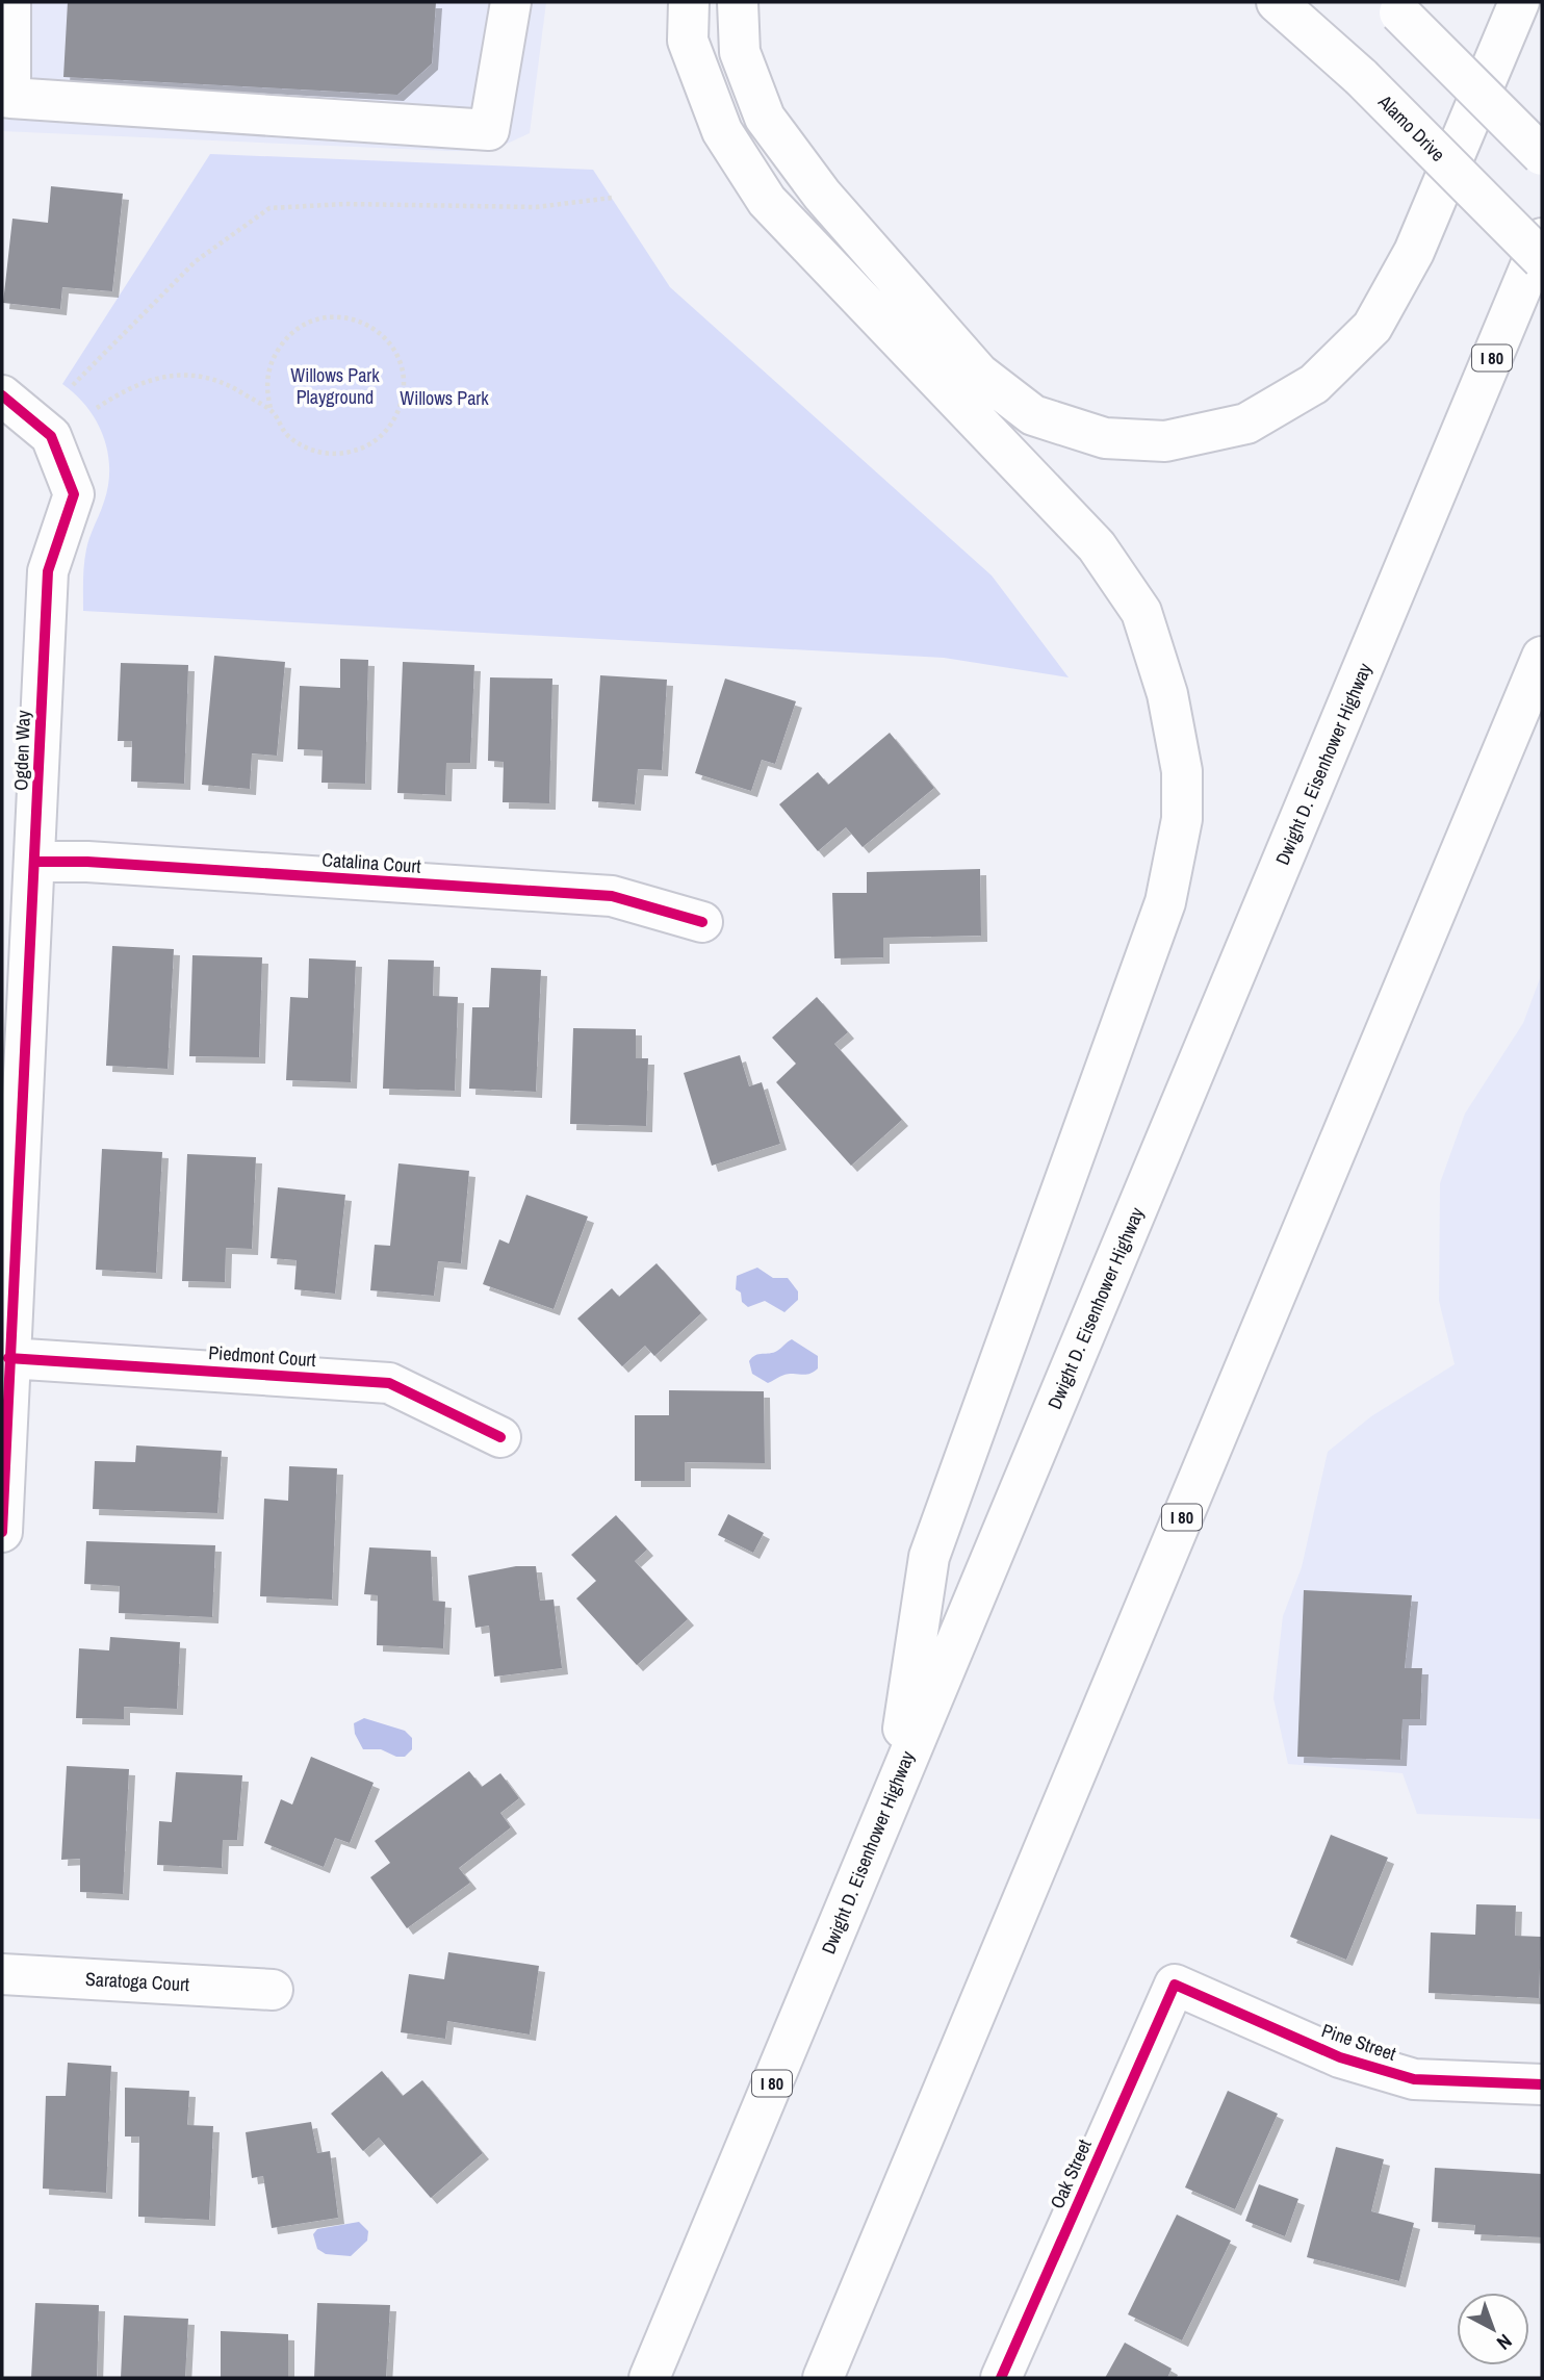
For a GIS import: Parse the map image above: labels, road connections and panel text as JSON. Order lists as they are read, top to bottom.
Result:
{
  "streets": {
    "main road": [
      "Alamo Drive",
      "I 80",
      "Ogden Way",
      "Dwight D. Eisenhower Highway",
      "Catalina Court",
      "Piedmont Court",
      "Saratoga Court",
      "Pine Street",
      "Oak Street"
    ]
  },
  "crossings": [
    ["Ogden Way", "Catalina Court"],
    ["Ogden Way", "Piedmont Court"],
    ["Pine Street", "Oak Street"]
  ],
  "parks": ["Willows Park Playground", "Willows Park"],
  "north": "bottom right"
}
